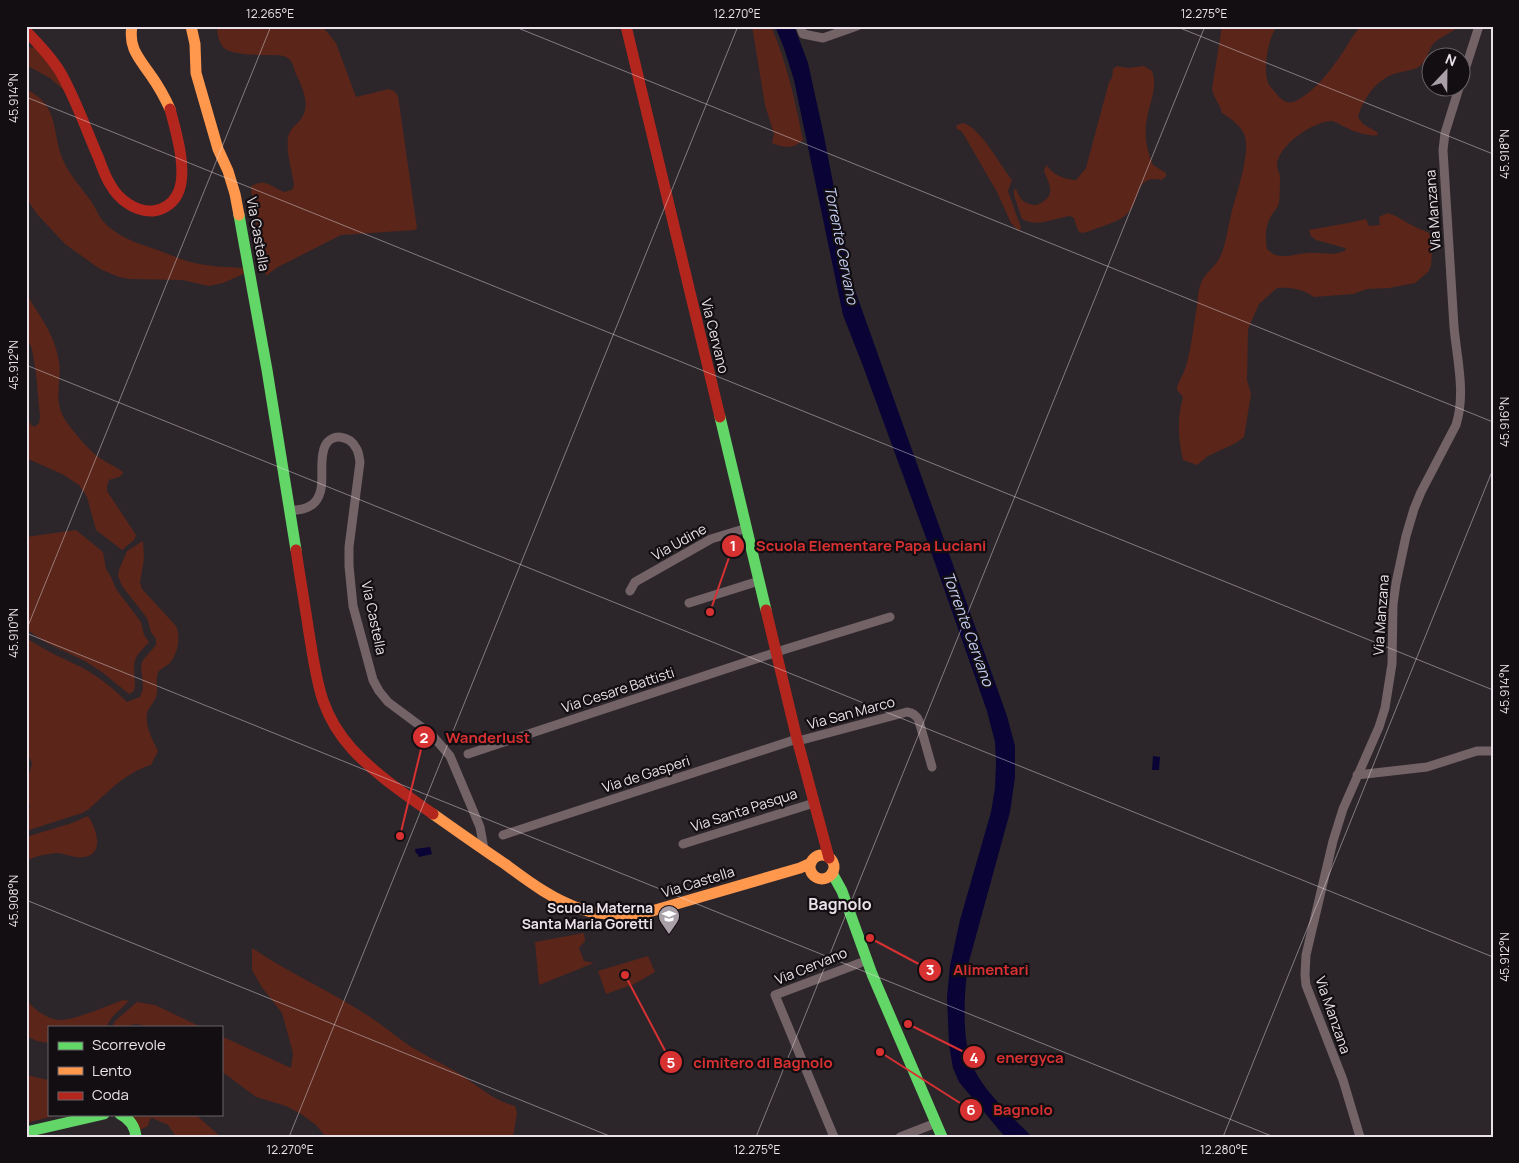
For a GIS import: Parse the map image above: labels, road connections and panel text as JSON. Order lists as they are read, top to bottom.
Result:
{
  "streets": {
    "main road": ["Via Castella", "Via Cervano"],
    "street": [
      "Via Manzana",
      "Via Udine",
      "Via Cesare Battisti",
      "Via San Marco",
      "Via de Gasperi",
      "Via Santa Pasqua"
    ]
  },
  "crossings": [
    ["Via Cervano", "Via Udine"],
    ["Via Cervano", "Via Cesare Battisti"],
    ["Via Cervano", "Via San Marco"],
    ["Via Cervano", "Via de Gasperi"],
    ["Via Cervano", "Via Santa Pasqua"],
    ["Via San Marco", "Via de Gasperi"]
  ],
  "districts": ["Bagnolo"],
  "water": ["Torrente Cervano"],
  "places": {
    "other": [
      "Scuola Elementare Papa Luciani",
      "Wanderlust",
      "Alimentari",
      "cimitero di Bagnolo",
      "energyca",
      "Bagnolo"
    ],
    "school or university": ["Scuola Materna Santa Maria Goretti"]
  },
  "legend": ["Scorrevole", "Lento", "Coda"],
  "north": "top",
  "coordinates": [
    "12.265°E",
    "12.270°E",
    "12.275°E",
    "45.914°N",
    "45.918°N",
    "45.912°N",
    "45.916°N",
    "45.910°N",
    "45.908°N",
    "12.280°E"
  ]
}
